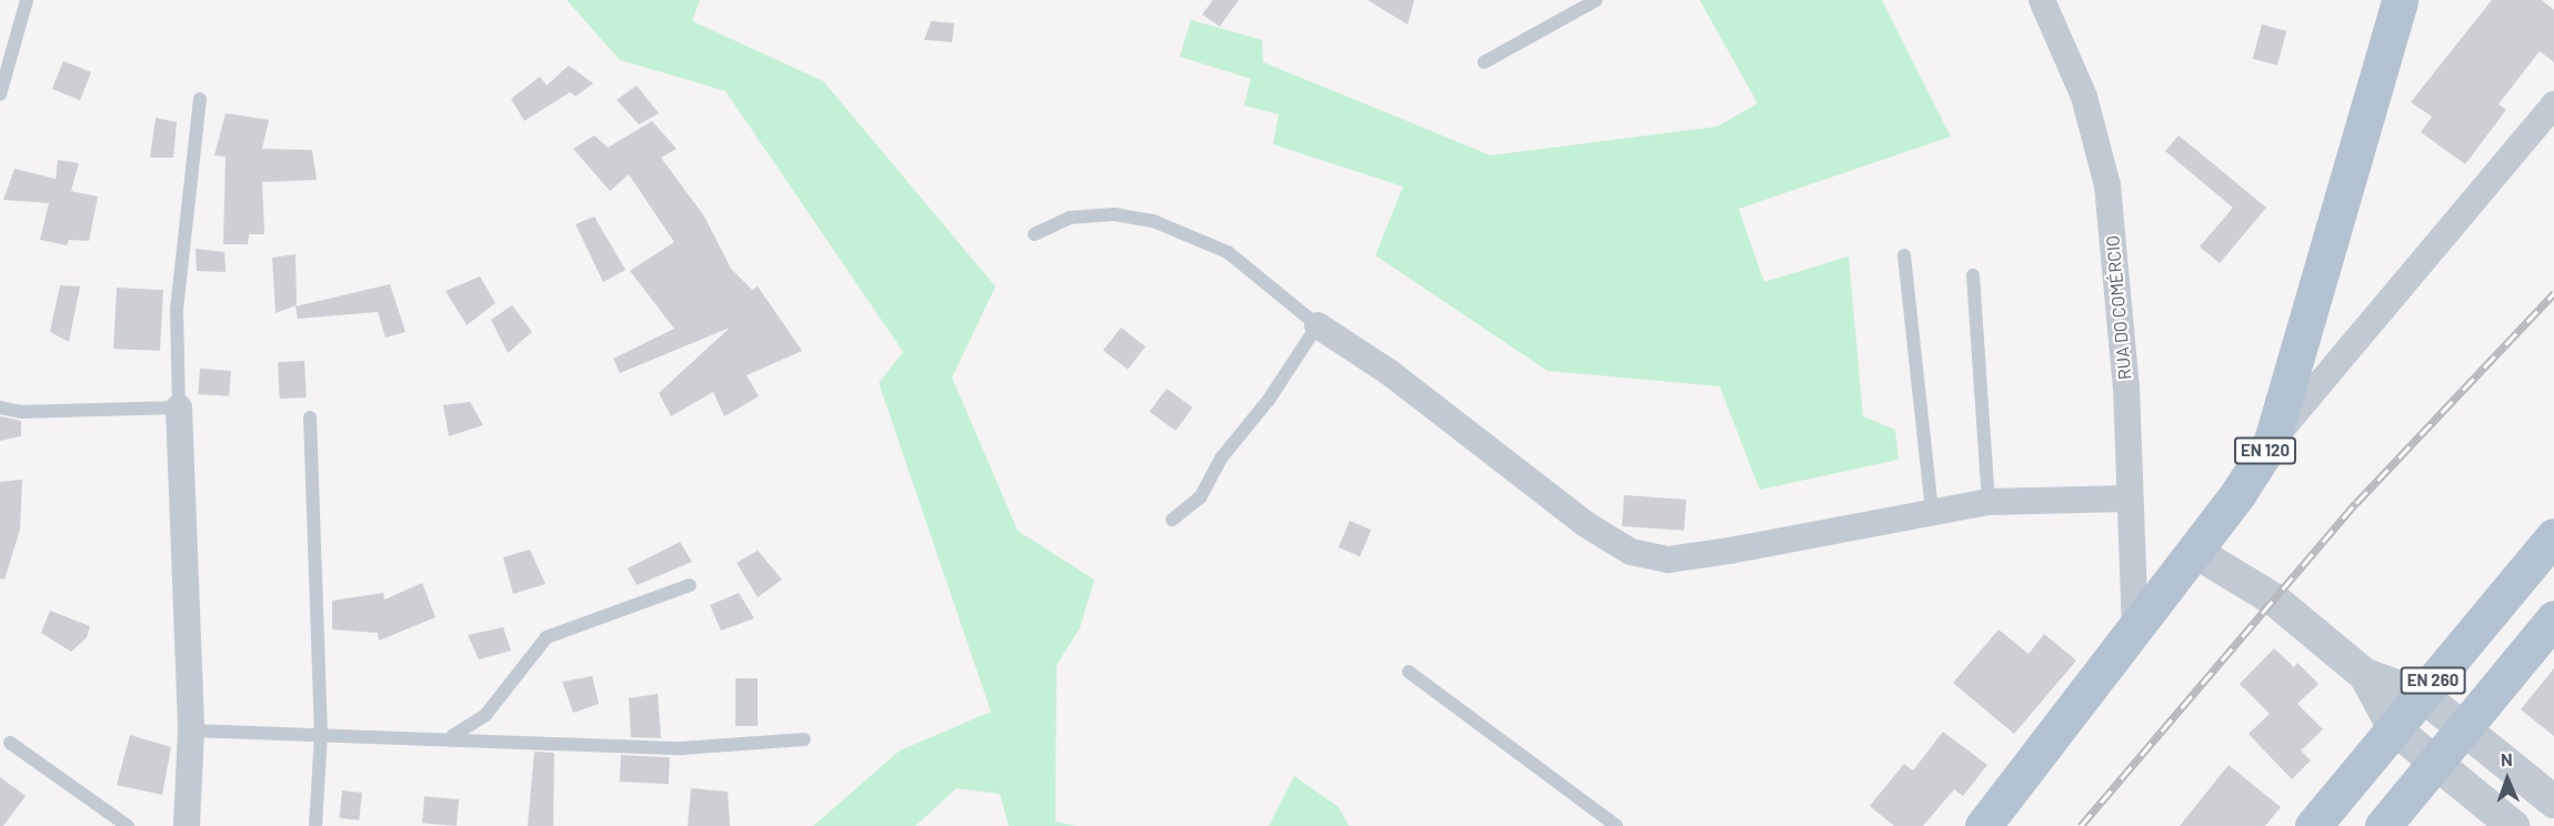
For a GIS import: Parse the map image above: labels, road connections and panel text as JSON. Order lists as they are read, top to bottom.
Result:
{
  "streets": {
    "main road": ["EN 120", "EN 260"],
    "street": ["RUA DO COMÉRCIO"]
  },
  "crossings": [
    ["RUA DO COMÉRCIO", "EN 120"]
  ],
  "north": "top"
}
